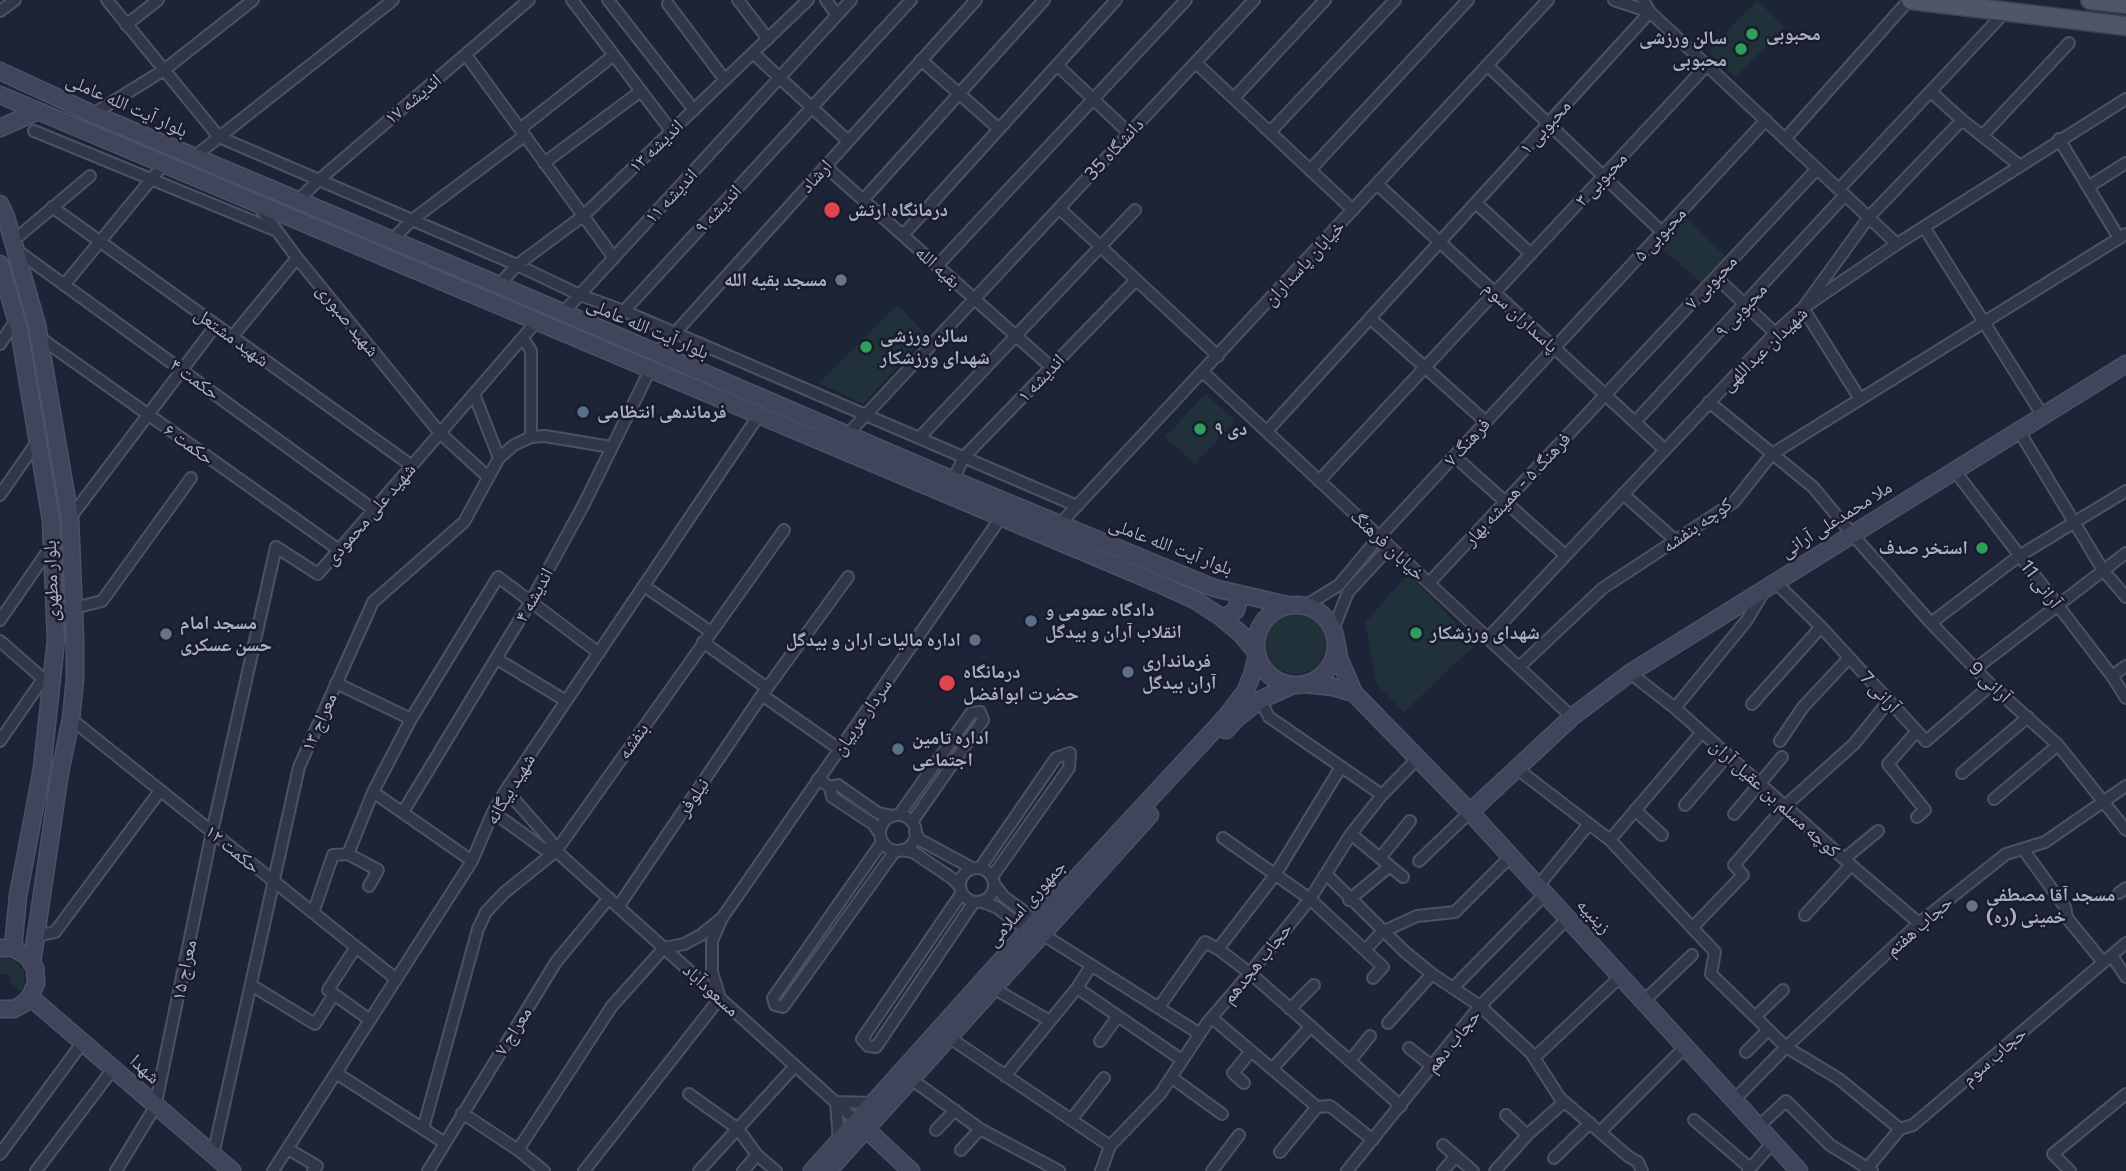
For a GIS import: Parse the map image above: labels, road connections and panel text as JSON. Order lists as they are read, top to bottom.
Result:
{
  "streets": {
    "street": [
      "اندیشه ۱۷",
      "بلوار آیت‌ الله عاملی",
      "محبوبی ۱",
      "اندیشه ۱۳",
      "دانشگاه 35",
      "ارشاد",
      "محبوبی ۳",
      "اندیشه ۱۱",
      "اندیشه ۹",
      "محبوبی ۵",
      "خیابان پاسداران",
      "بقیه الله",
      "محبوبی ۷",
      "محبوبی ۹",
      "پاسداران سوم",
      "شهید صبوری",
      "شهید مشتعل",
      "شهیدان عبداللهی",
      "اندیشه ۱",
      "حکمت ۴",
      "فرهنگ ۷",
      "حکمت ۶",
      "فرهنگ ۵ - همیشه بهار",
      "شهید علی محمودی",
      "ملا محمدعلی آرانی",
      "کوچه بنفشه",
      "خیابان فرهنگ",
      "بلوار مطهری",
      "آرانی 11",
      "اندیشه ۴",
      "آرانی 9",
      "آرانی 7",
      "سردار عربیان",
      "معراج ۱۳",
      "بنفشه",
      "شهید بیگانه",
      "نیلوفر",
      "کوچه مسلم بن عقیل آران",
      "حکمت ۱۲",
      "جمهوری اسلامی",
      "زینبیه",
      "حجاب هفتم",
      "حجاب هجدهم",
      "معراج ۱۵",
      "مسعودآباد",
      "معراج ۷",
      "حجاب دهم",
      "حجاب سوم",
      "شهدا"
    ]
  },
  "crossings": [
    ["اندیشه ۱۷", "بلوار آیت‌ الله عاملی"],
    ["بلوار آیت‌ الله عاملی", "اندیشه ۱۳"],
    ["بلوار آیت‌ الله عاملی", "دانشگاه 35"],
    ["بلوار آیت‌ الله عاملی", "ارشاد"],
    ["بلوار آیت‌ الله عاملی", "اندیشه ۱۱"],
    ["بلوار آیت‌ الله عاملی", "خیابان پاسداران"],
    ["بلوار آیت‌ الله عاملی", "شهید صبوری"],
    ["بلوار آیت‌ الله عاملی", "اندیشه ۱"],
    ["بلوار آیت‌ الله عاملی", "فرهنگ ۷"],
    ["بلوار آیت‌ الله عاملی", "شهید علی محمودی"],
    ["بلوار آیت‌ الله عاملی", "اندیشه ۴"],
    ["بلوار آیت‌ الله عاملی", "سردار عربیان"],
    ["بلوار آیت‌ الله عاملی", "شهید بیگانه"],
    ["بلوار آیت‌ الله عاملی", "جمهوری اسلامی"],
    ["بلوار آیت‌ الله عاملی", "زینبیه"],
    ["محبوبی ۱", "پاسداران سوم"],
    ["محبوبی ۱", "خیابان فرهنگ"],
    ["دانشگاه 35", "بقیه الله"],
    ["ارشاد", "بقیه الله"],
    ["محبوبی ۳", "پاسداران سوم"],
    ["محبوبی ۳", "خیابان فرهنگ"],
    ["محبوبی ۵", "پاسداران سوم"],
    ["محبوبی ۵", "فرهنگ ۷"],
    ["خیابان پاسداران", "پاسداران سوم"],
    ["خیابان پاسداران", "خیابان فرهنگ"],
    ["بقیه الله", "اندیشه ۱"],
    ["محبوبی ۷", "پاسداران سوم"],
    ["محبوبی ۷", "فرهنگ ۵ - همیشه بهار"],
    ["محبوبی ۹", "پاسداران سوم"],
    ["پاسداران سوم", "شهیدان عبداللهی"],
    ["پاسداران سوم", "فرهنگ ۷"],
    ["پاسداران سوم", "فرهنگ ۵ - همیشه بهار"],
    ["شهید صبوری", "شهید علی محمودی"],
    ["شهید صبوری", "معراج ۱۳"],
    ["شهید مشتعل", "شهید علی محمودی"],
    ["شهیدان عبداللهی", "خیابان فرهنگ"],
    ["شهیدان عبداللهی", "آرانی 9"],
    ["حکمت ۴", "شهید علی محمودی"],
    ["حکمت ۴", "بلوار مطهری"],
    ["فرهنگ ۷", "خیابان فرهنگ"],
    ["فرهنگ ۷", "جمهوری اسلامی"],
    ["فرهنگ ۷", "زینبیه"],
    ["حکمت ۶", "شهید علی محمودی"],
    ["حکمت ۶", "بلوار مطهری"],
    ["فرهنگ ۵ - همیشه بهار", "خیابان فرهنگ"],
    ["شهید علی محمودی", "حکمت ۱۲"],
    ["شهید علی محمودی", "معراج ۱۵"],
    ["ملا محمدعلی آرانی", "خیابان فرهنگ"],
    ["ملا محمدعلی آرانی", "آرانی 11"],
    ["ملا محمدعلی آرانی", "آرانی 9"],
    ["ملا محمدعلی آرانی", "آرانی 7"],
    ["ملا محمدعلی آرانی", "کوچه مسلم بن عقیل آران"],
    ["ملا محمدعلی آرانی", "زینبیه"],
    ["کوچه بنفشه", "خیابان فرهنگ"],
    ["کوچه بنفشه", "آرانی 9"],
    ["بلوار مطهری", "حکمت ۱۲"],
    ["بلوار مطهری", "شهدا"],
    ["آرانی 9", "حجاب هفتم"],
    ["معراج ۱۳", "حکمت ۱۲"],
    ["معراج ۱۳", "شهدا"],
    ["بنفشه", "مسعودآباد"],
    ["شهید بیگانه", "حکمت ۱۲"],
    ["شهید بیگانه", "مسعودآباد"],
    ["نیلوفر", "مسعودآباد"],
    ["کوچه مسلم بن عقیل آران", "حجاب هفتم"],
    ["حکمت ۱۲", "معراج ۱۵"],
    ["جمهوری اسلامی", "زینبیه"],
    ["جمهوری اسلامی", "مسعودآباد"],
    ["زینبیه", "حجاب هفتم"],
    ["زینبیه", "حجاب هجدهم"],
    ["زینبیه", "حجاب دهم"],
    ["معراج ۱۵", "شهدا"],
    ["مسعودآباد", "معراج ۷"]
  ],
  "places": [
    "محبوبی",
    "سالن ورزشی محبوبی",
    "درمانگاه ارتش",
    "مسجد بقیه الله",
    "سالن ورزشی شهدای ورزشکار",
    "فرماندهی انتظامی",
    "۹ دی",
    "استخر صدف",
    "دادگاه عمومی و انقلاب آران و بیدگل",
    "شهدای ورزشکار",
    "مسجد امام حسن عسکری",
    "اداره مالیات اران و بیدگل",
    "فرمانداری آران بیدگل",
    "درمانگاه حضرت ابوافضل",
    "اداره تامین اجتماعی",
    "مسجد آقا مصطفی خمینی (ره)"
  ]
}
